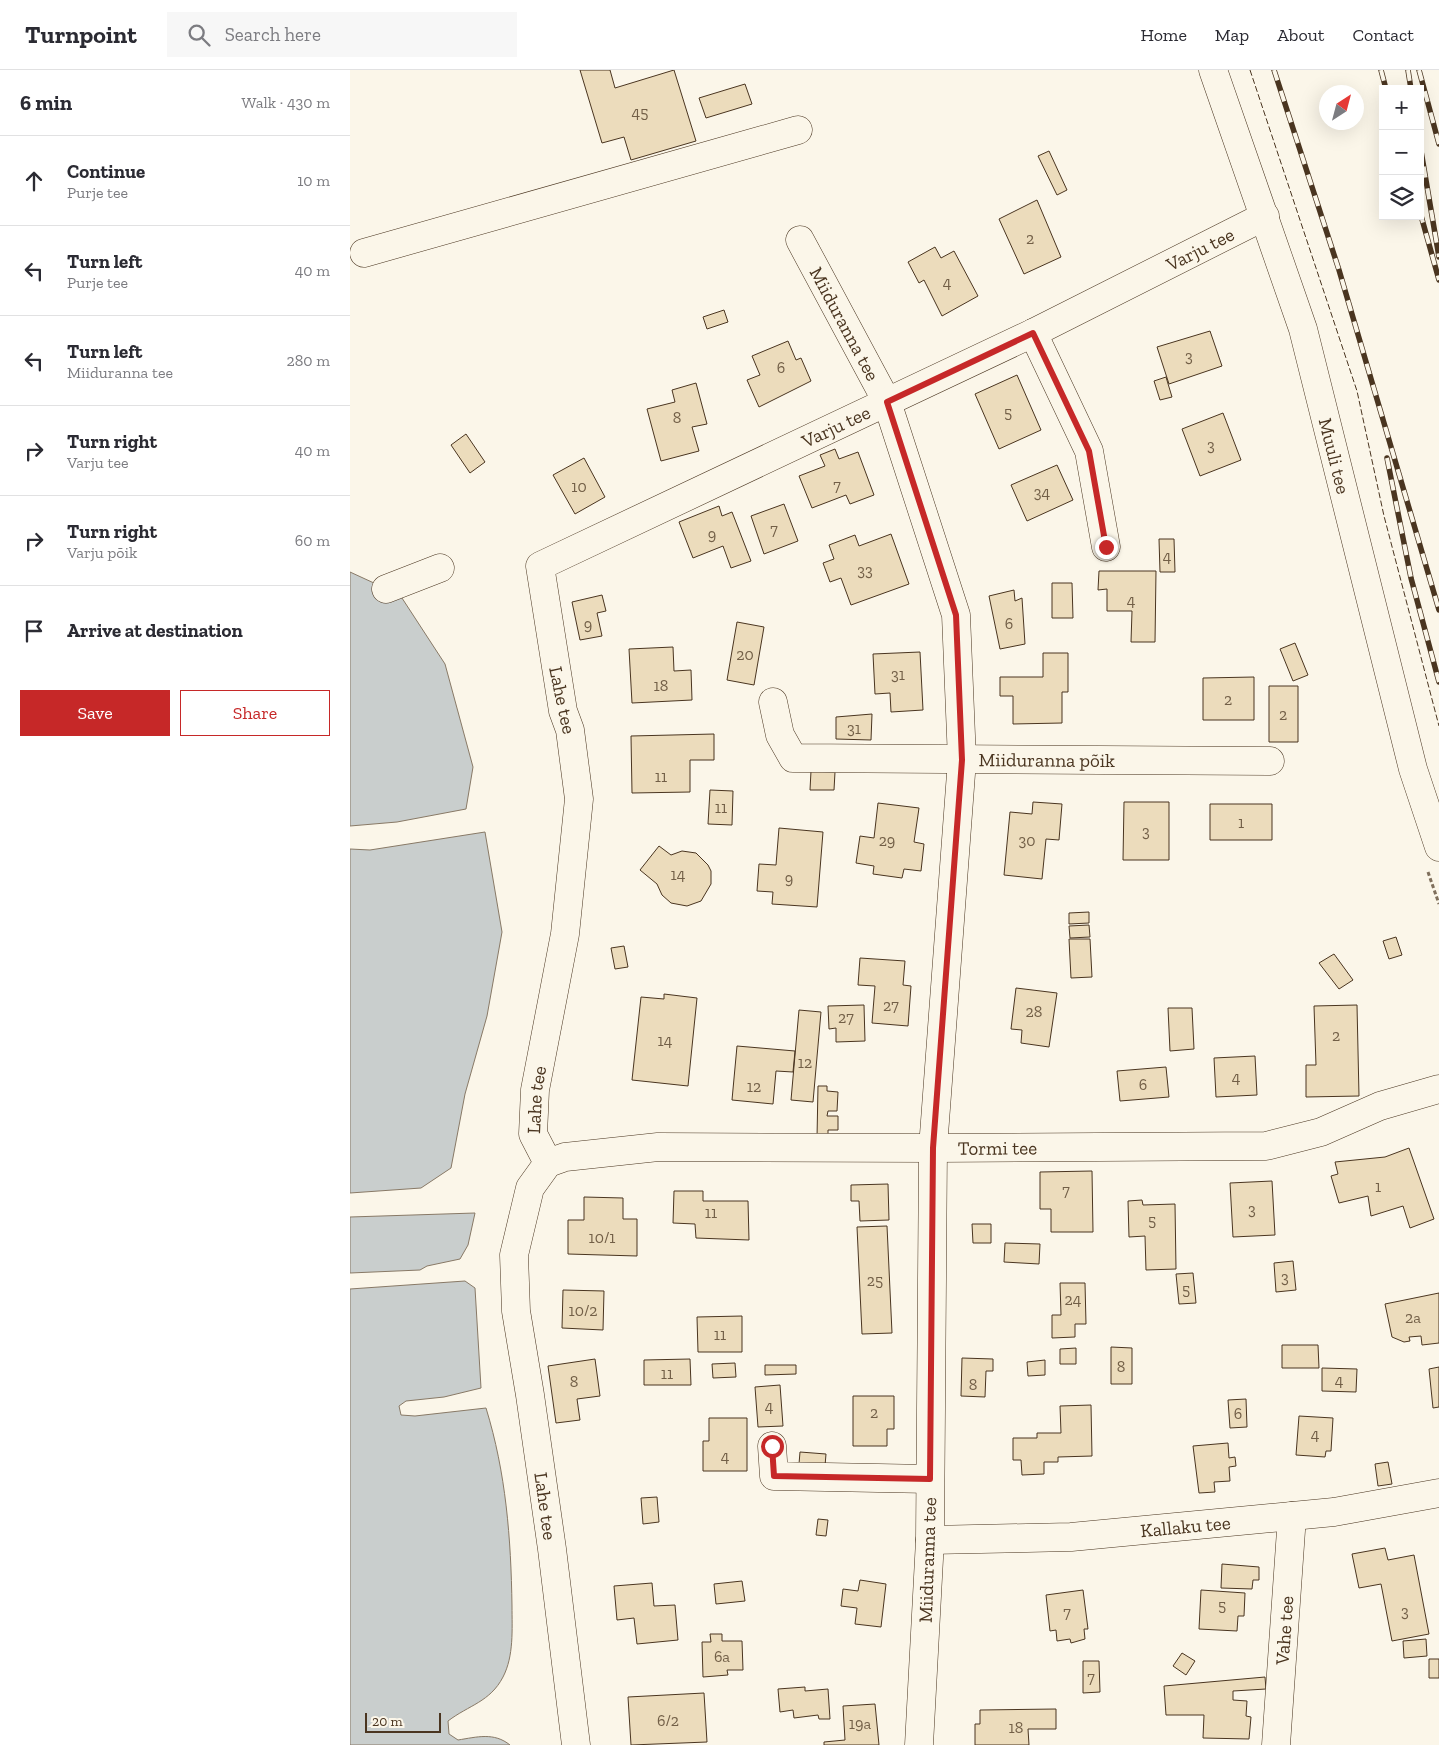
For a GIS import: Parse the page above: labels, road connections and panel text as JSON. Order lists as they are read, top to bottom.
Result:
{
  "streets": {
    "street": [
      "Varju tee",
      "Miiduranna tee",
      "Muuli tee",
      "Lahe tee",
      "Miiduranna põik",
      "Tormi tee",
      "Kallaku tee",
      "Vahe tee"
    ]
  },
  "crossings": [
    ["Varju tee", "Miiduranna tee"],
    ["Varju tee", "Muuli tee"],
    ["Varju tee", "Lahe tee"],
    ["Miiduranna tee", "Miiduranna põik"],
    ["Miiduranna tee", "Tormi tee"],
    ["Miiduranna tee", "Kallaku tee"],
    ["Lahe tee", "Tormi tee"],
    ["Kallaku tee", "Vahe tee"]
  ],
  "house_numbers": [
    "45",
    "2",
    "4",
    "3",
    "6",
    "5",
    "8",
    "3",
    "7",
    "10",
    "34",
    "7",
    "9",
    "4",
    "33",
    "4",
    "6",
    "9",
    "20",
    "31",
    "18",
    "2",
    "2",
    "31",
    "11",
    "11",
    "1",
    "3",
    "29",
    "30",
    "14",
    "9",
    "27",
    "28",
    "27",
    "2",
    "14",
    "12",
    "4",
    "6",
    "12",
    "1",
    "7",
    "3",
    "11",
    "5",
    "10/1",
    "3",
    "25",
    "5",
    "24",
    "10/2",
    "2a",
    "11",
    "8",
    "11",
    "4",
    "8",
    "8",
    "4",
    "2",
    "6",
    "4",
    "4",
    "5",
    "3",
    "7",
    "6a",
    "7",
    "6/2",
    "19a",
    "18"
  ],
  "scale_bar": "20 m",
  "north": "top right",
  "page": {
    "header": "Turnpoint",
    "search": "Search here",
    "nav": [
      "Home",
      "Map",
      "About",
      "Contact"
    ],
    "heading": ["6 min", "Walk · 430 m"],
    "map_buttons": ["+", "−"],
    "list": [
      ["Continue", "Purje tee", "10 m"],
      ["Turn left", "Purje tee", "40 m"],
      ["Turn left", "Miiduranna tee", "280 m"],
      ["Turn right", "Varju tee", "40 m"],
      ["Turn right", "Varju põik", "60 m"],
      "Arrive at destination"
    ],
    "buttons": ["Save", "Share"],
    "scale": "20 m"
  }
}
